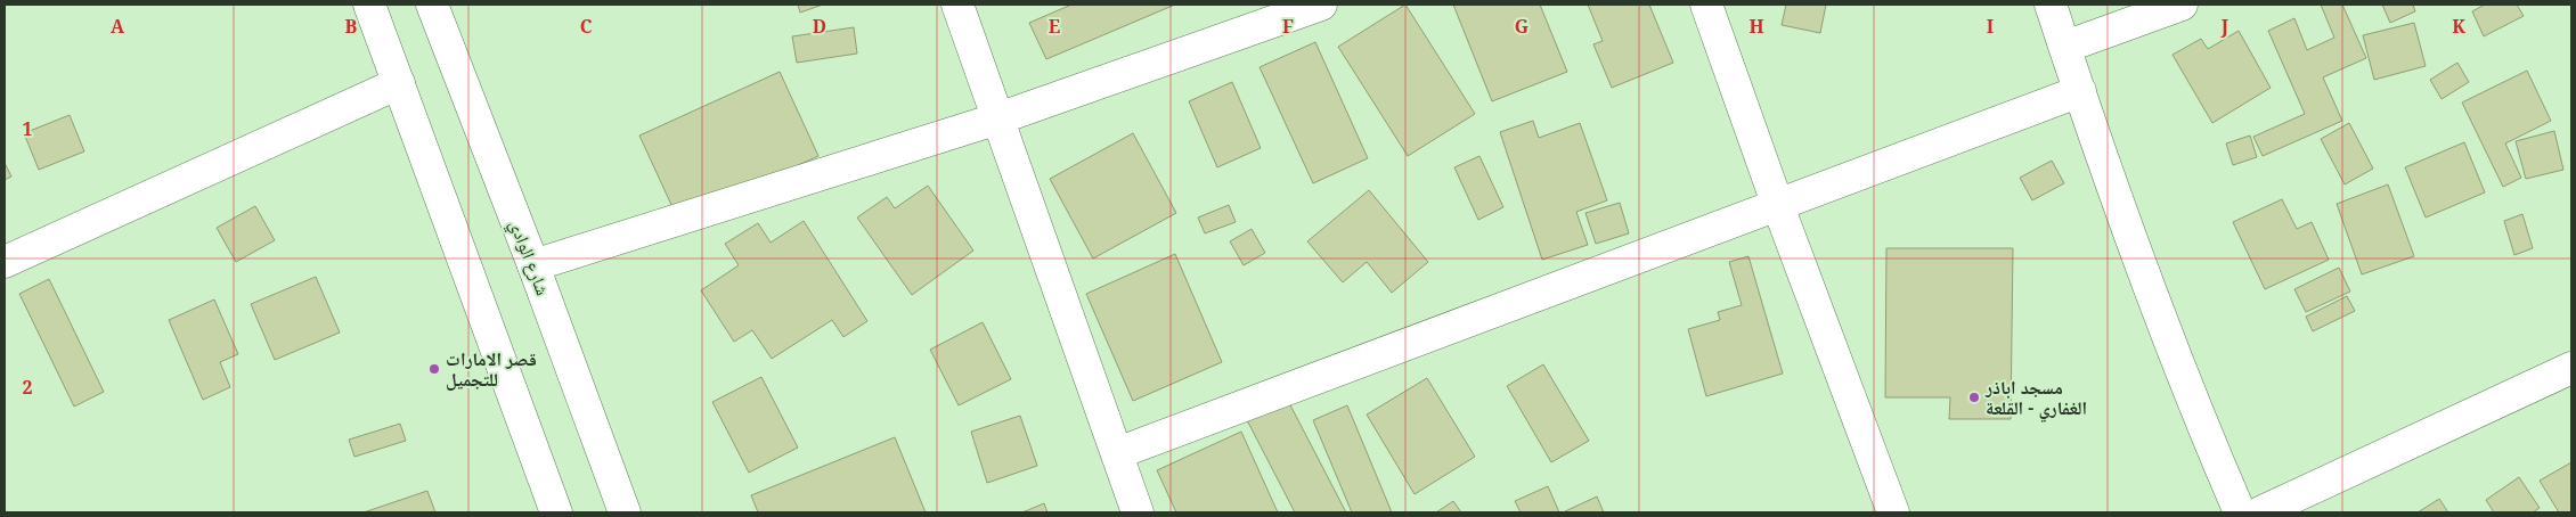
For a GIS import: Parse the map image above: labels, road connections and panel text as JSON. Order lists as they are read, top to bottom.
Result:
{
  "streets": {
    "street": ["شارع الوادي"]
  },
  "places": ["قصر الامارات للتجميل", "مسجد اباذر الغفاري - القلعة"],
  "grid": {
    "columns": [
      "A",
      "B",
      "C",
      "D",
      "E",
      "F",
      "G",
      "H",
      "I",
      "J",
      "K"
    ],
    "rows": ["1", "2"]
  }
}
